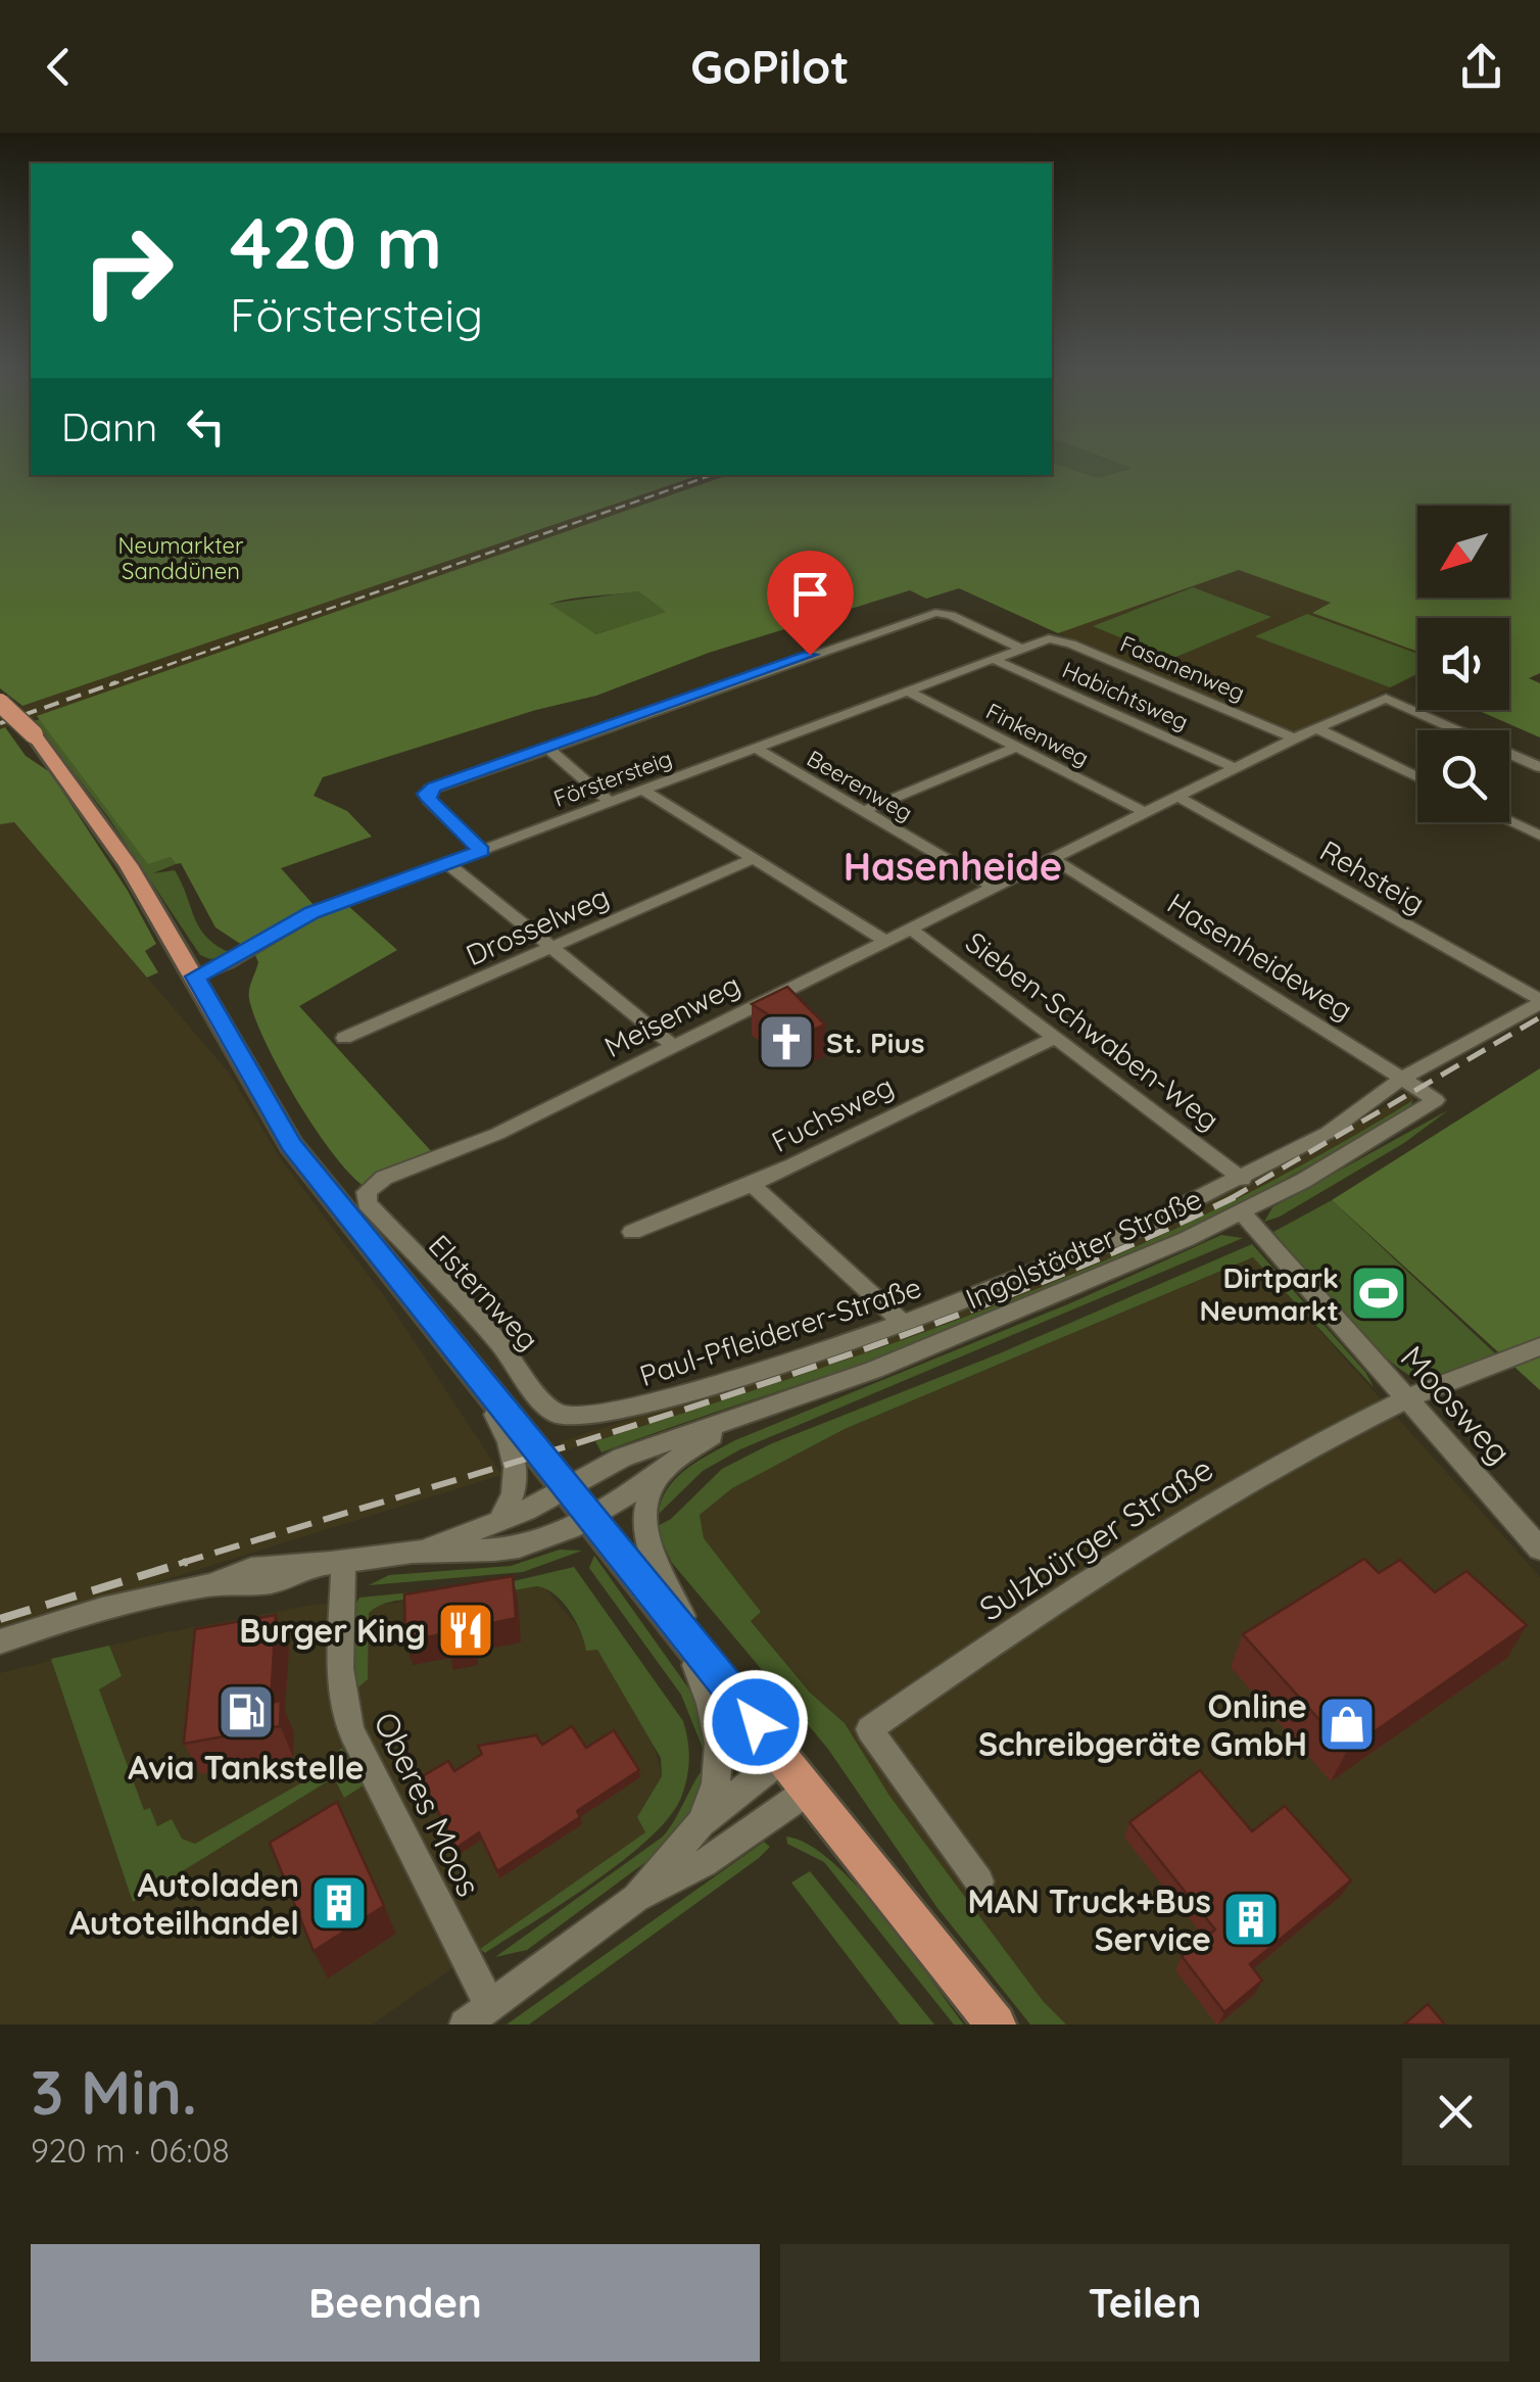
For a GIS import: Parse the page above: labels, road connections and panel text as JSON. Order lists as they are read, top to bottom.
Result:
{
  "streets": {
    "street": [
      "Fasanenweg",
      "Habichtsweg",
      "Finkenweg",
      "Förstersteig",
      "Beerenweg",
      "Rehsteig",
      "Drosselweg",
      "Hasenheideweg",
      "Meisenweg",
      "Sieben-Schwaben-Weg",
      "Fuchsweg",
      "Ingolstädter Straße",
      "Elsternweg",
      "Paul-Pfleiderer-Straße",
      "Moosweg",
      "Sulzbürger Straße",
      "Oberes Moos"
    ]
  },
  "crossings": [
    ["Fasanenweg", "Förstersteig"],
    ["Fasanenweg", "Meisenweg"],
    ["Habichtsweg", "Förstersteig"],
    ["Habichtsweg", "Meisenweg"],
    ["Finkenweg", "Förstersteig"],
    ["Finkenweg", "Meisenweg"],
    ["Förstersteig", "Beerenweg"],
    ["Beerenweg", "Meisenweg"],
    ["Rehsteig", "Meisenweg"],
    ["Rehsteig", "Paul-Pfleiderer-Straße"],
    ["Hasenheideweg", "Meisenweg"],
    ["Hasenheideweg", "Ingolstädter Straße"],
    ["Hasenheideweg", "Paul-Pfleiderer-Straße"],
    ["Meisenweg", "Sieben-Schwaben-Weg"],
    ["Meisenweg", "Elsternweg"],
    ["Sieben-Schwaben-Weg", "Fuchsweg"],
    ["Sieben-Schwaben-Weg", "Paul-Pfleiderer-Straße"],
    ["Ingolstädter Straße", "Moosweg"],
    ["Ingolstädter Straße", "Oberes Moos"],
    ["Elsternweg", "Paul-Pfleiderer-Straße"],
    ["Moosweg", "Sulzbürger Straße"]
  ],
  "districts": ["Hasenheide"],
  "parks": ["Neumarkter Sanddünen"],
  "places": {
    "church": ["St. Pius"],
    "sports": ["Dirtpark Neumarkt"],
    "restaurant": ["Burger King"],
    "fuel station": ["Avia Tankstelle"],
    "shop": ["Online Schreibgeräte GmbH"],
    "building": ["Autoladen Autoteilhandel", "MAN Truck+Bus Service"]
  },
  "north": "bottom left",
  "page": {
    "header": "GoPilot",
    "turn": ["420 m", "Förstersteig"],
    "then": "Dann",
    "heading": ["3 Min.", "920 m · 06:08"],
    "buttons": ["Beenden", "Teilen"]
  }
}
